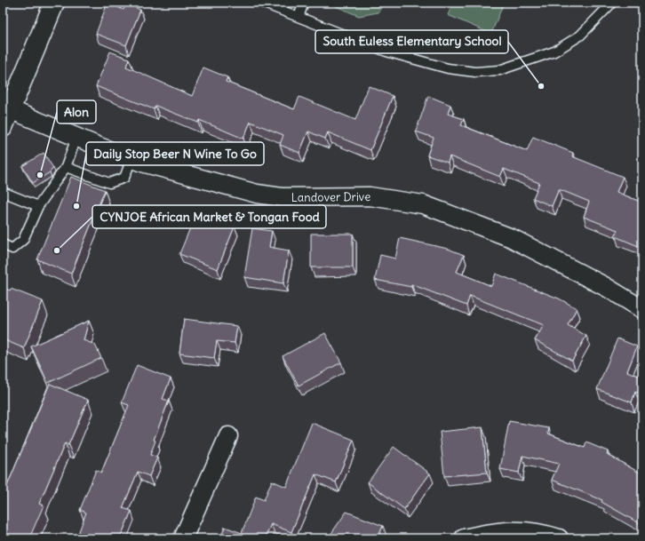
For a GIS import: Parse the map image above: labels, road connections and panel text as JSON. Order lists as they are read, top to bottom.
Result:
{
  "streets": {
    "street": ["Landover Drive"]
  },
  "places": [
    "South Euless Elementary School",
    "Alon",
    "Daily Stop Beer N Wine To Go",
    "CYNJOE African Market & Tongan Food"
  ]
}
